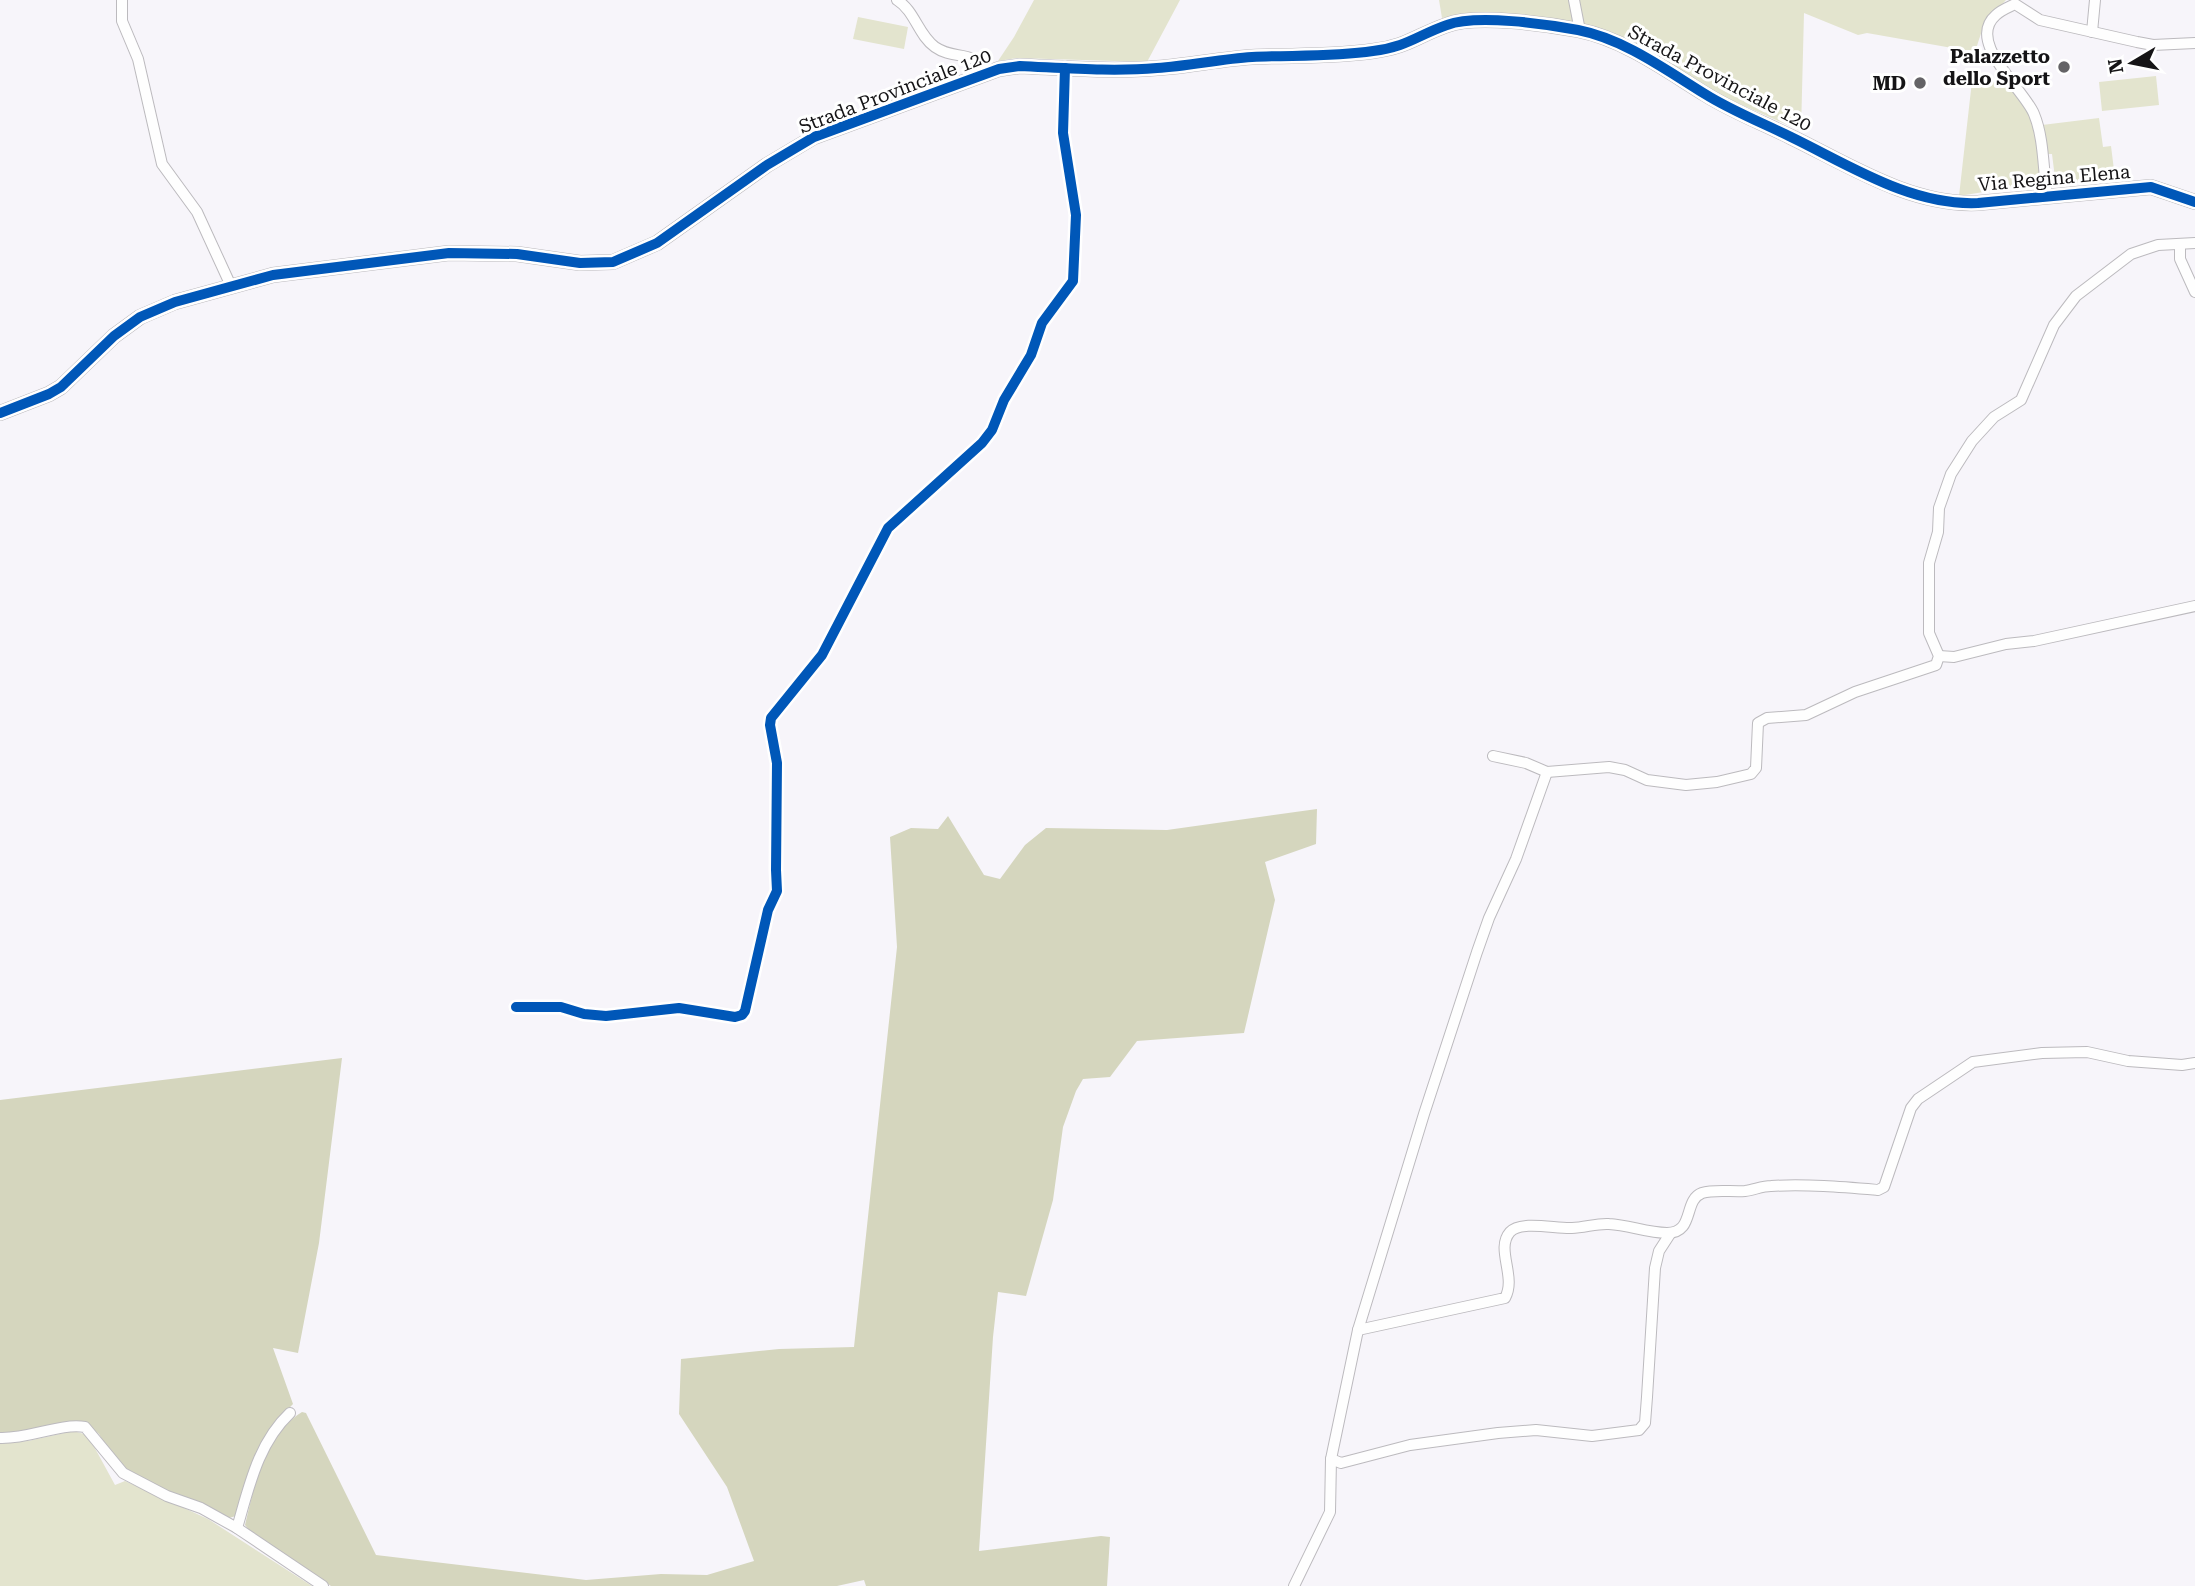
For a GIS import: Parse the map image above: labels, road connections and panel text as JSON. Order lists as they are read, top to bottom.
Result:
{
  "streets": {
    "street": ["Strada Provinciale 120", "Via Regina Elena"]
  },
  "crossings": [
    ["Strada Provinciale 120", "Via Regina Elena"]
  ],
  "places": ["Palazzetto dello Sport", "MD"],
  "north": "left"
}
